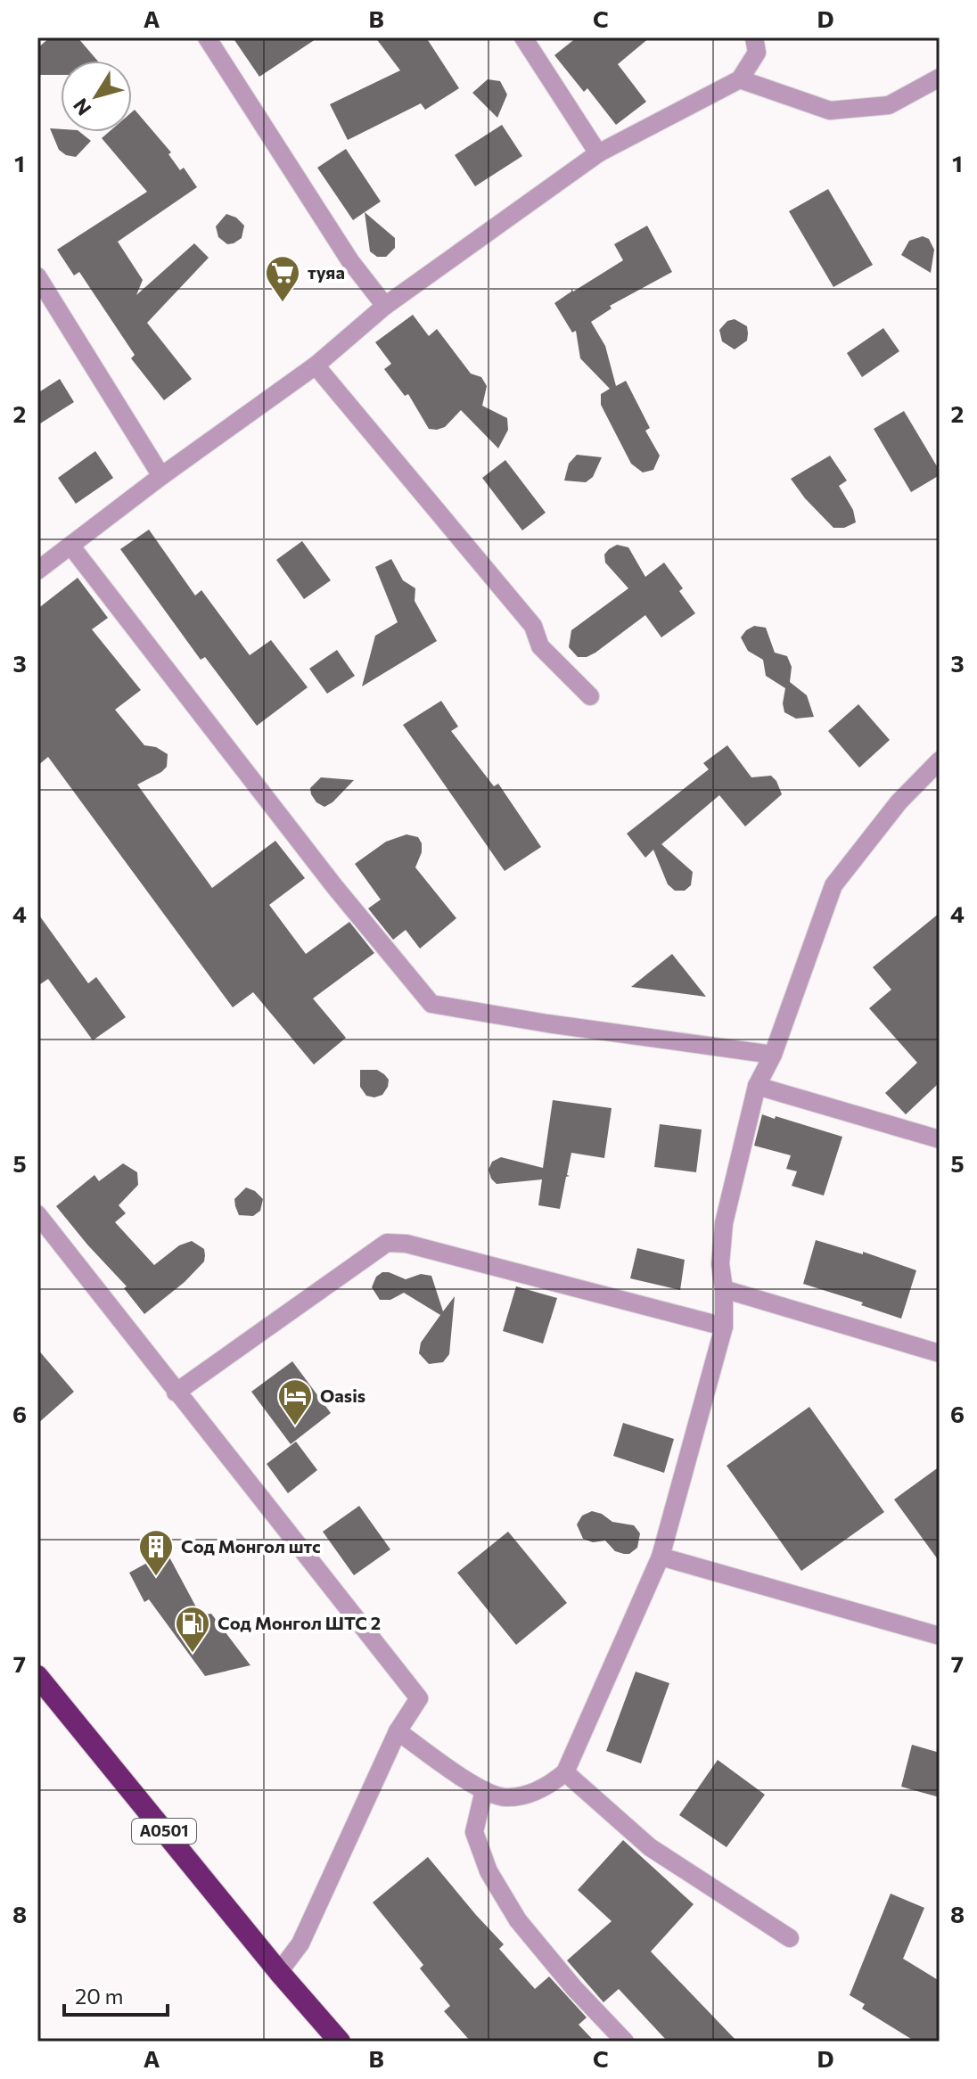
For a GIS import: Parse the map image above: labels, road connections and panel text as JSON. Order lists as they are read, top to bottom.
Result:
{
  "streets": {
    "highway": ["A0501"]
  },
  "places": {
    "supermarket": ["туяа"],
    "hotel": ["Oasis"],
    "building": ["Сод Монгол штс"],
    "fuel station": ["Сод Монгол ШТС 2"]
  },
  "scale_bar": "20 m",
  "north": "bottom left",
  "grid": {
    "columns": [
      "A",
      "B",
      "C",
      "D"
    ],
    "rows": [
      "1",
      "2",
      "3",
      "4",
      "5",
      "6",
      "7",
      "8"
    ]
  }
}
